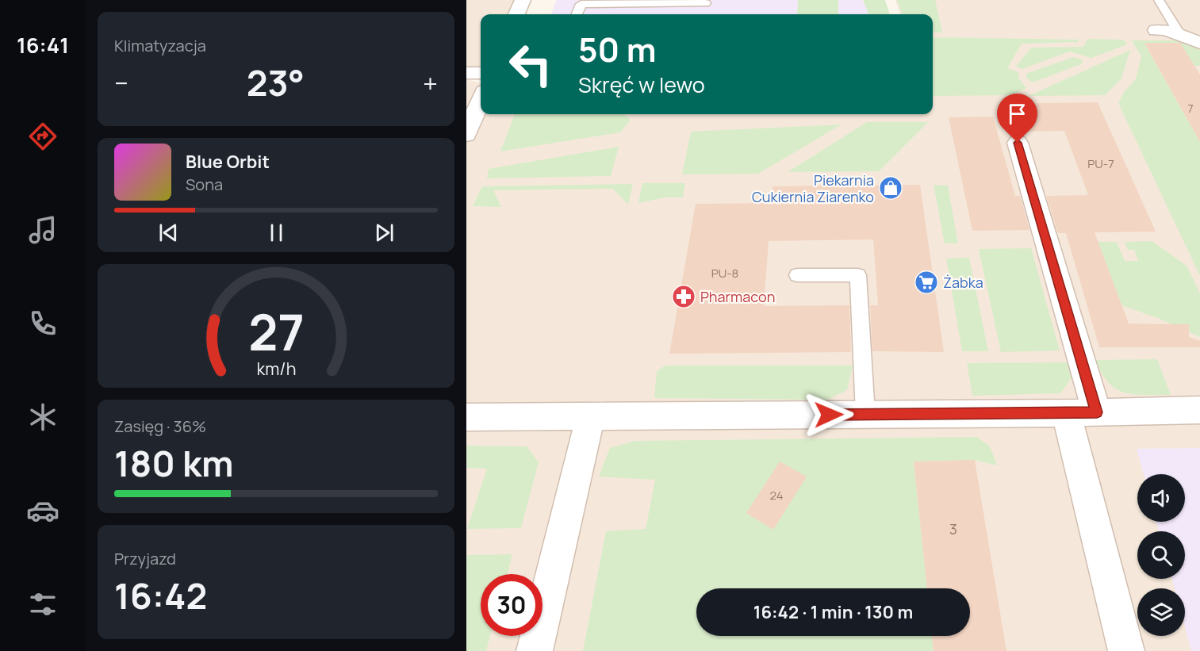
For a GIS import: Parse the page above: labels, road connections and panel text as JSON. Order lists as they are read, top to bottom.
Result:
{
  "places": {
    "shop": ["Piekarnia Cukiernia Ziarenko"],
    "supermarket": ["Żabka"],
    "pharmacy": ["Pharmacon"]
  },
  "house_numbers": [
    "7",
    "PU-7",
    "PU-8",
    "24",
    "3"
  ],
  "page": {
    "tabs": "16:41",
    "tile": [
      "Klimatyzacja",
      ["Zasięg · 36%", "180 km"],
      ["Przyjazd", "16:42"]
    ],
    "turn": ["50 m", "Skręć w lewo"],
    "heat": ["−", "23°", "+"],
    "song": ["Blue Orbit", "Sona"],
    "limit": "30",
    "trip": "16:42 · 1 min · 130 m",
    "gauge": ["27", "km/h"]
  }
}
